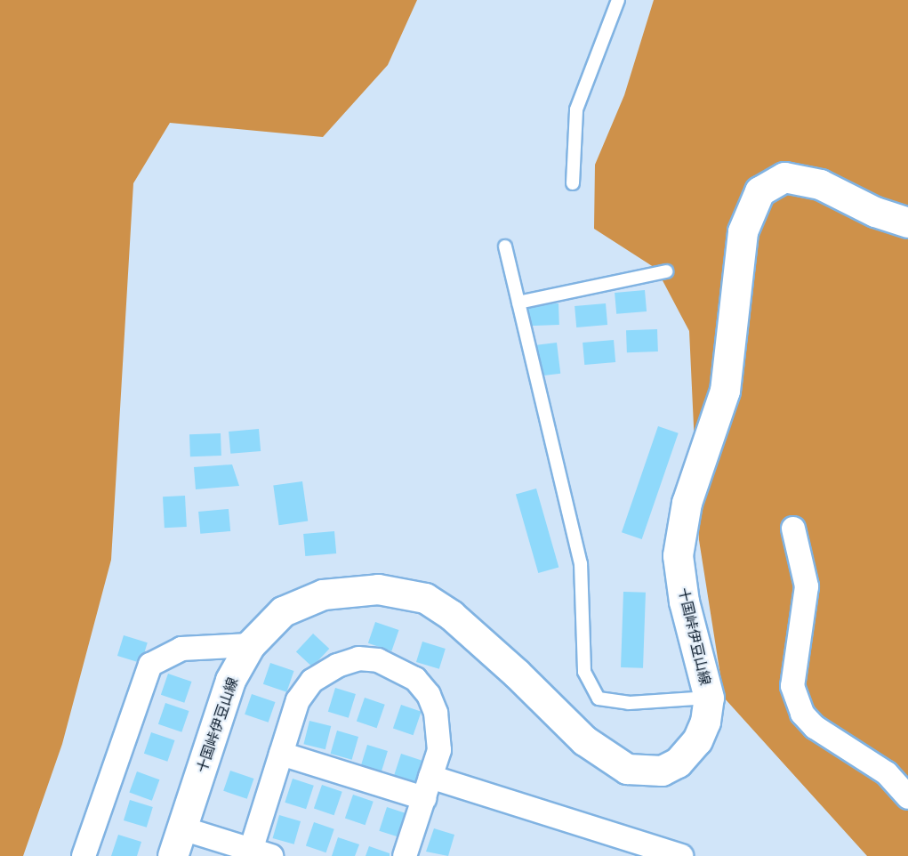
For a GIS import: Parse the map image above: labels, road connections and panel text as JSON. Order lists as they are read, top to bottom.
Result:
{
  "streets": {
    "main road": ["十国峠伊豆山線"]
  }
}
